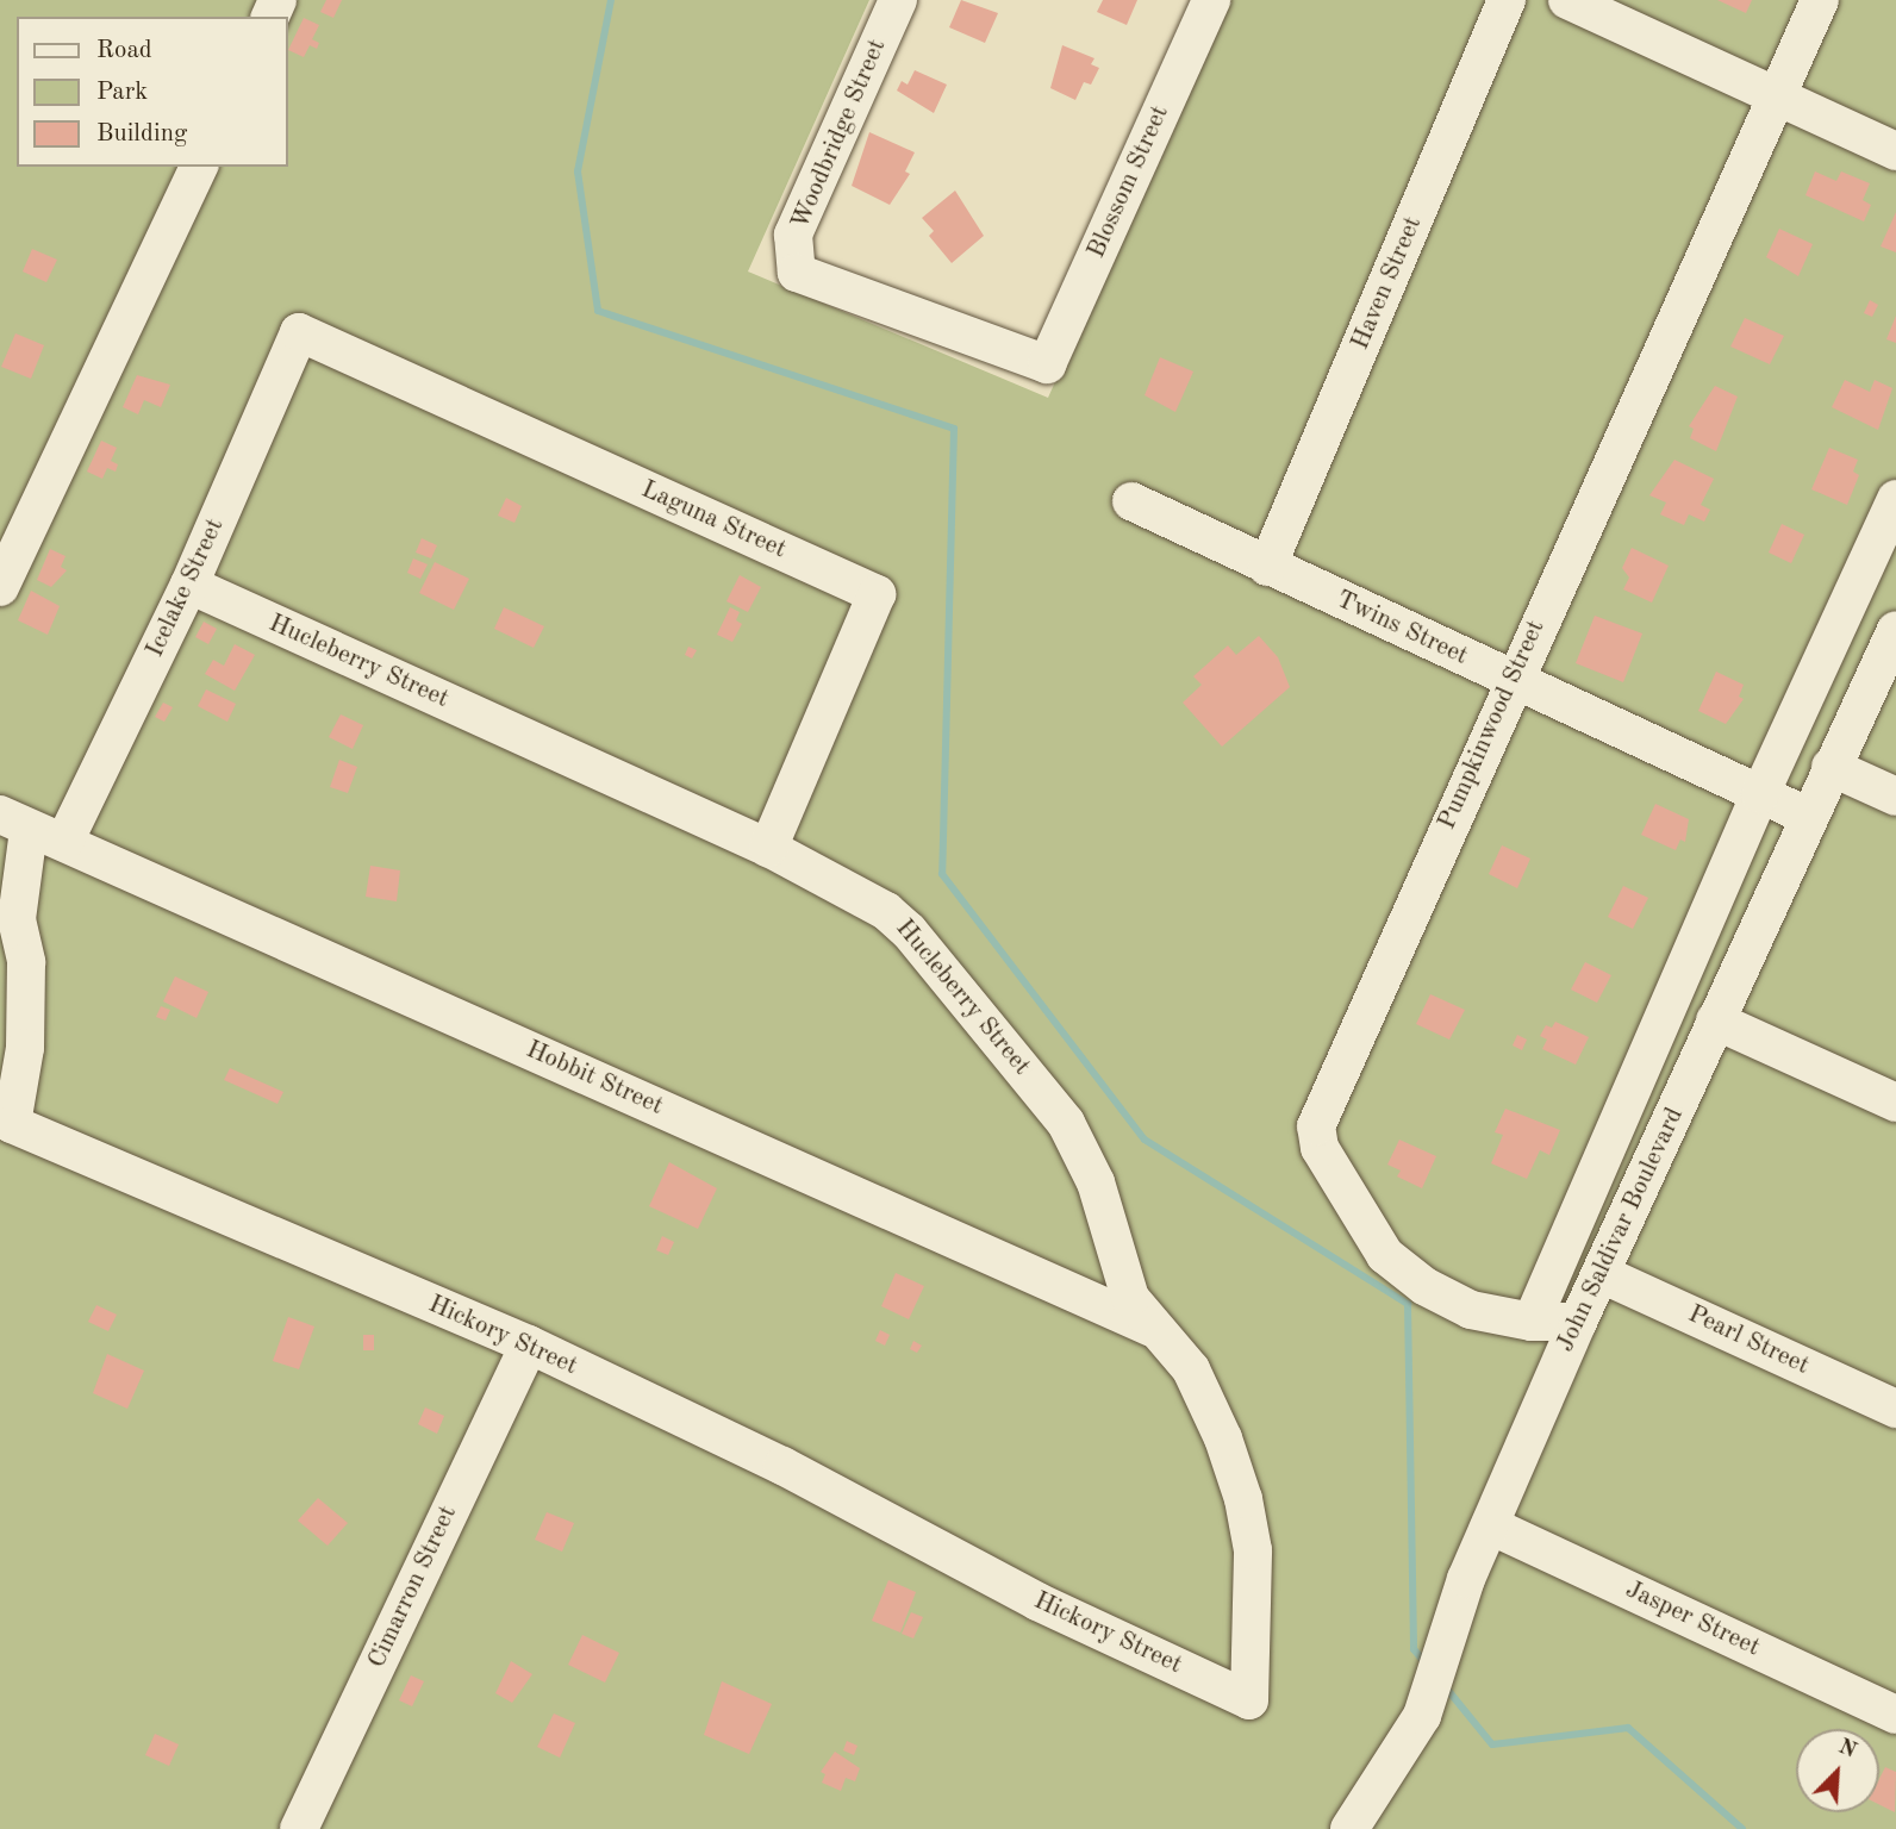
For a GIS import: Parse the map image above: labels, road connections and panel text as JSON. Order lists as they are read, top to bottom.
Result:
{
  "streets": {
    "street": [
      "Woodbridge Street",
      "Blossom Street",
      "Haven Street",
      "Laguna Street",
      "Icelake Street",
      "Twins Street",
      "Hucleberry Street",
      "Pumpkinwood Street",
      "Hobbit Street",
      "John Saldivar Boulevard",
      "Hickory Street",
      "Pearl Street",
      "Cimarron Street",
      "Jasper Street"
    ]
  },
  "crossings": [
    ["Woodbridge Street", "Blossom Street"],
    ["Haven Street", "Twins Street"],
    ["Laguna Street", "Icelake Street"],
    ["Laguna Street", "Hucleberry Street"],
    ["Icelake Street", "Hucleberry Street"],
    ["Icelake Street", "Hobbit Street"],
    ["Twins Street", "Pumpkinwood Street"],
    ["Twins Street", "John Saldivar Boulevard"],
    ["Hucleberry Street", "Hobbit Street"],
    ["Hucleberry Street", "Hickory Street"],
    ["Pumpkinwood Street", "John Saldivar Boulevard"],
    ["Hobbit Street", "Hickory Street"],
    ["John Saldivar Boulevard", "Pearl Street"],
    ["John Saldivar Boulevard", "Jasper Street"],
    ["Hickory Street", "Cimarron Street"]
  ],
  "legend": ["Road", "Park", "Building"],
  "north": "top right"
}
